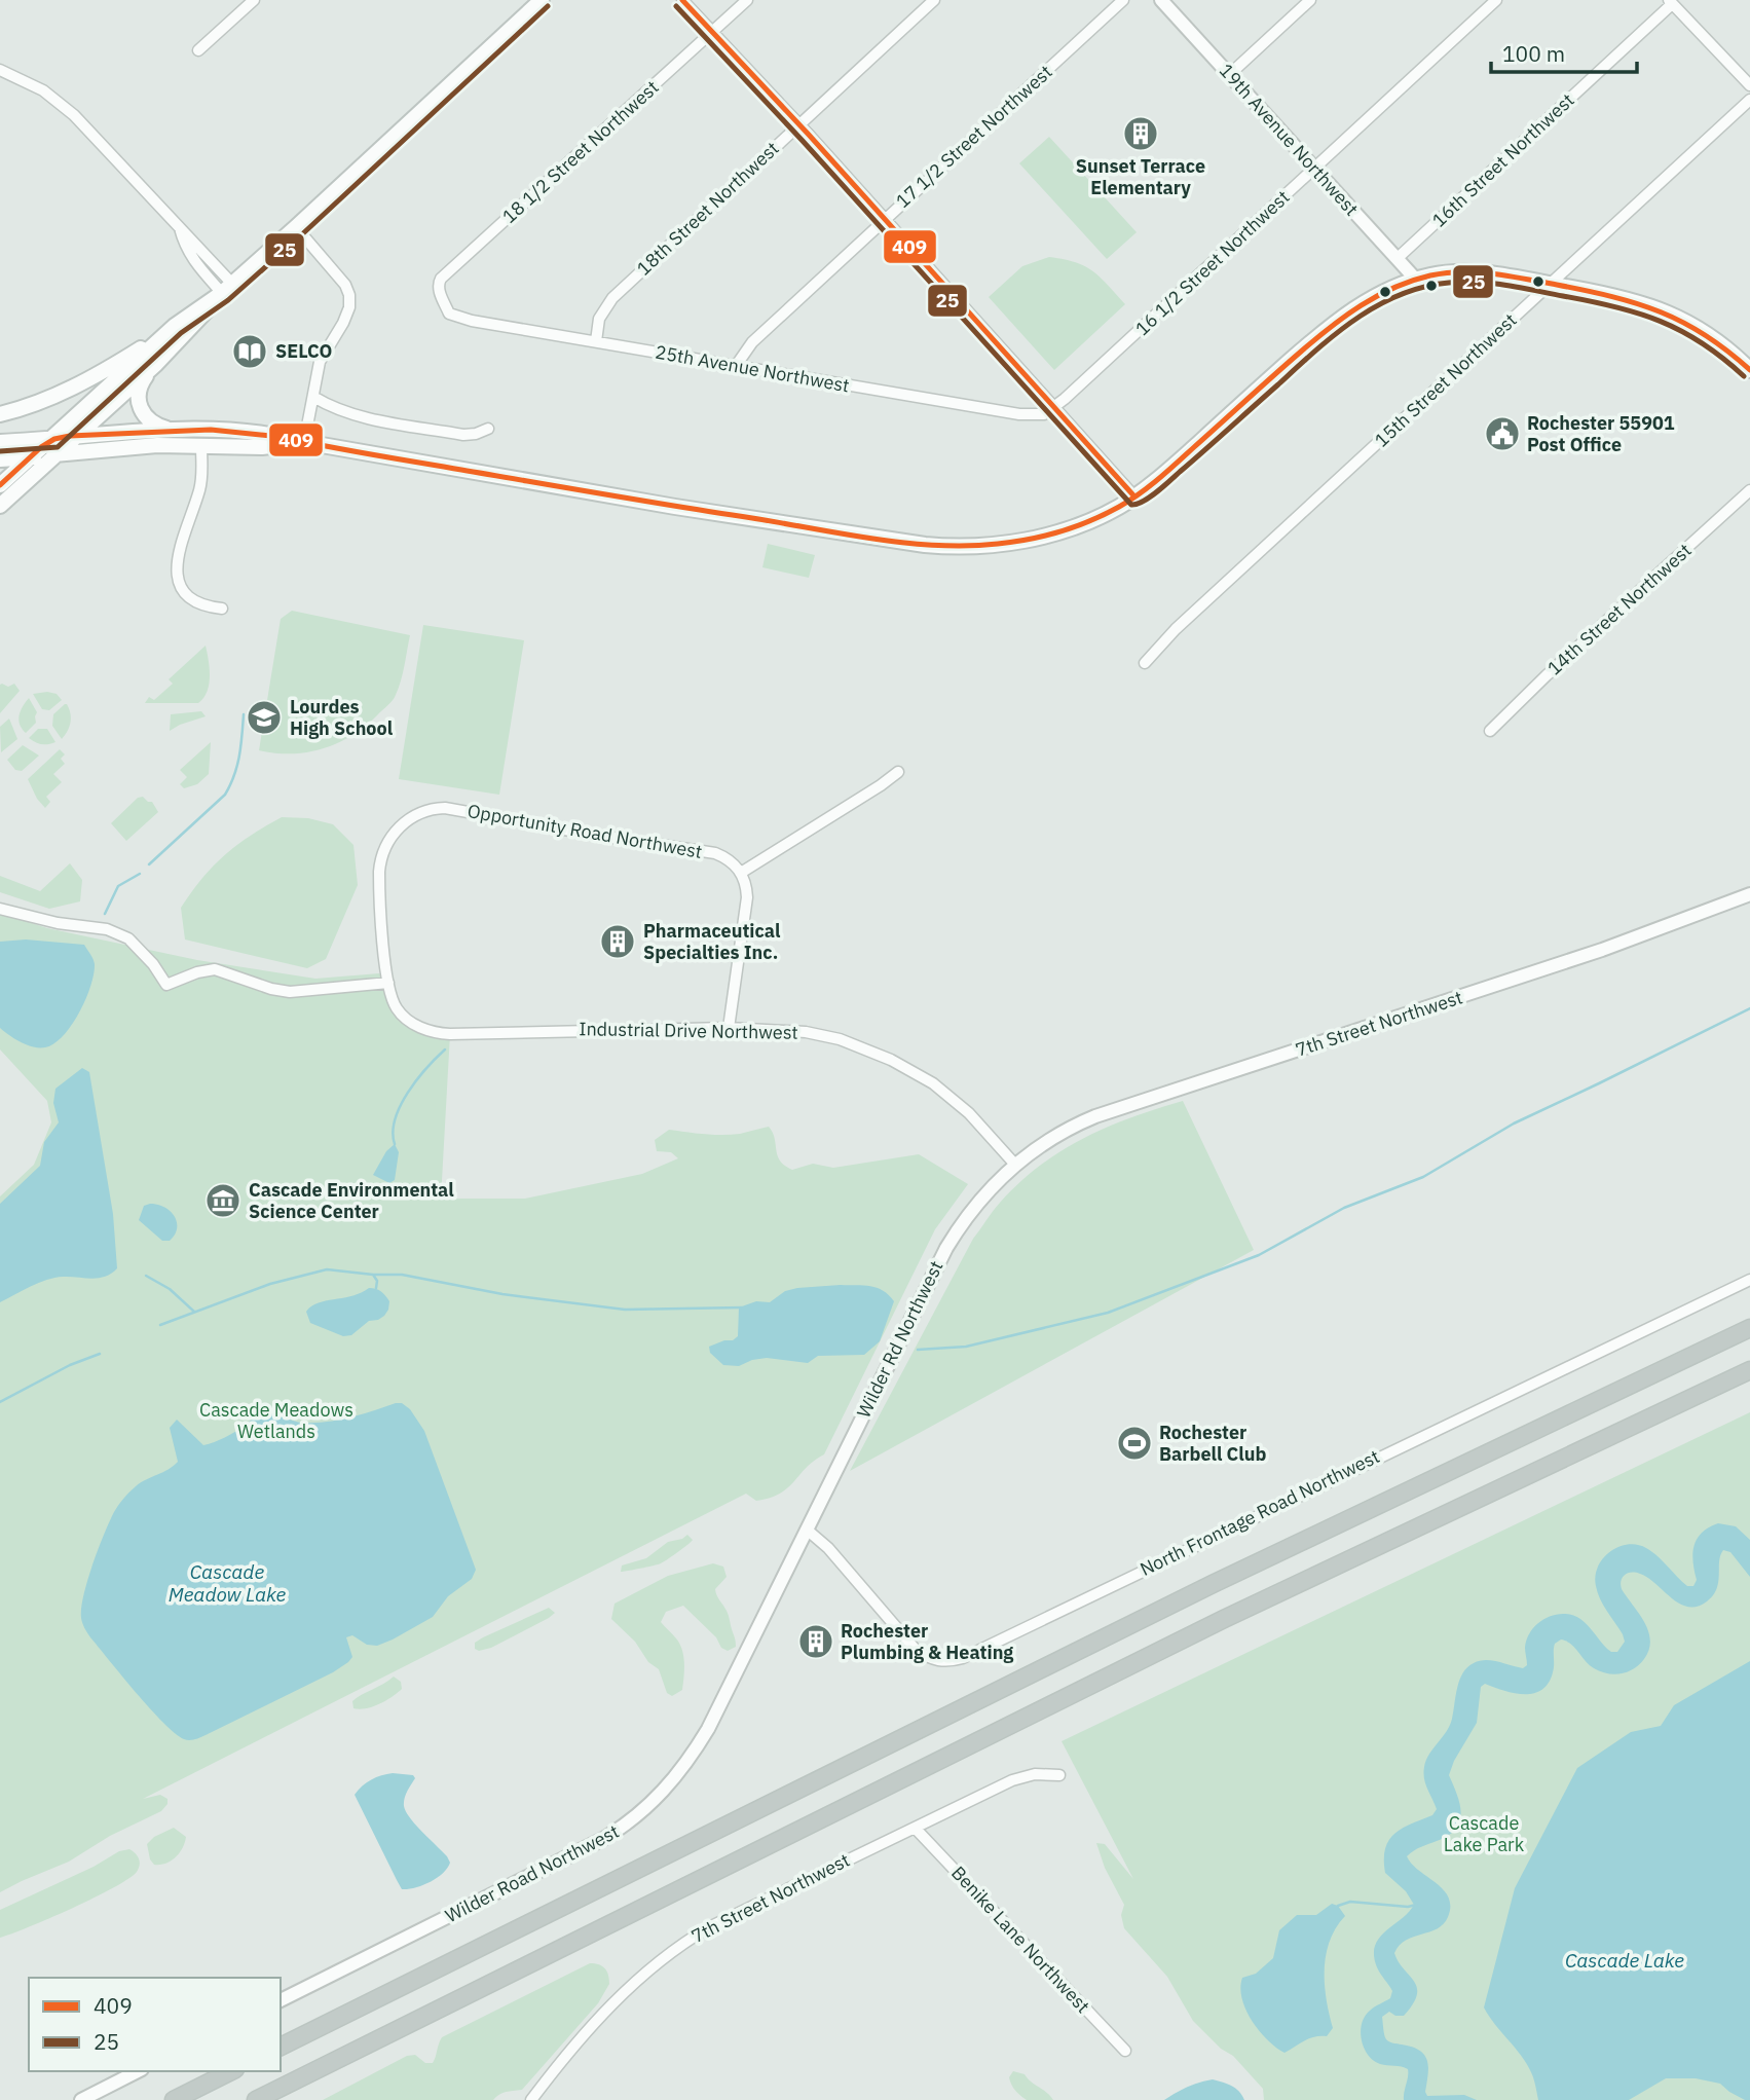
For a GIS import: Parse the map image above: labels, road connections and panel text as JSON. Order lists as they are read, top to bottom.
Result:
{
  "streets": {
    "street": [
      "17 1/2 Street Northwest",
      "19th Avenue Northwest",
      "18 1/2 Street Northwest",
      "16th Street Northwest",
      "18th Street Northwest",
      "16 1/2 Street Northwest",
      "25th Avenue Northwest",
      "15th Street Northwest",
      "14th Street Northwest",
      "Opportunity Road Northwest",
      "7th Street Northwest",
      "Industrial Drive Northwest",
      "Wilder Rd Northwest",
      "North Frontage Road Northwest",
      "Wilder Road Northwest",
      "Benike Lane Northwest"
    ]
  },
  "crossings": [
    ["17 1/2 Street Northwest", "25th Avenue Northwest"],
    ["19th Avenue Northwest", "16th Street Northwest"],
    ["19th Avenue Northwest", "16 1/2 Street Northwest"],
    ["18 1/2 Street Northwest", "25th Avenue Northwest"],
    ["18th Street Northwest", "25th Avenue Northwest"],
    ["16 1/2 Street Northwest", "25th Avenue Northwest"],
    ["Opportunity Road Northwest", "Industrial Drive Northwest"],
    ["7th Street Northwest", "Industrial Drive Northwest"],
    ["7th Street Northwest", "Wilder Rd Northwest"],
    ["7th Street Northwest", "Benike Lane Northwest"],
    ["Industrial Drive Northwest", "Wilder Rd Northwest"],
    ["Wilder Rd Northwest", "North Frontage Road Northwest"],
    ["Wilder Rd Northwest", "Wilder Road Northwest"],
    ["North Frontage Road Northwest", "Wilder Road Northwest"]
  ],
  "water": ["Cascade Meadow Lake", "Cascade Lake"],
  "parks": ["Cascade Meadows Wetlands", "Cascade Lake Park"],
  "places": {
    "building": ["Sunset Terrace Elementary", "Pharmaceutical Specialties Inc.", "Rochester Plumbing & Heating"],
    "library": ["SELCO"],
    "public building": ["Rochester 55901 Post Office"],
    "school or university": ["Lourdes High School"],
    "museum": ["Cascade Environmental Science Center"],
    "sports": ["Rochester Barbell Club"]
  },
  "lines": ["transit line 409", "transit line 25"],
  "legend": ["409", "25"],
  "scale_bar": "100 m"
}
